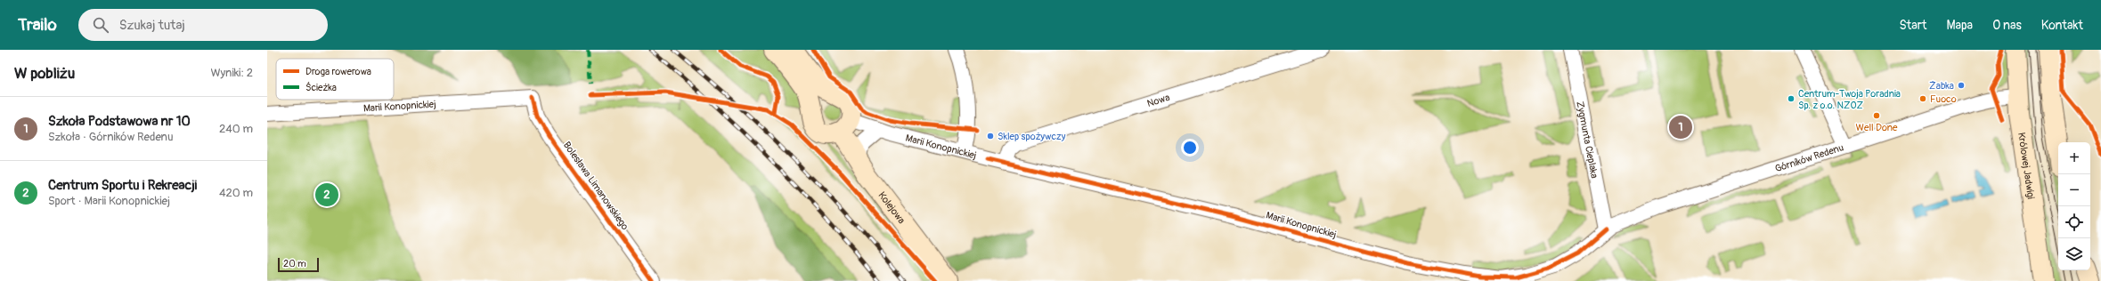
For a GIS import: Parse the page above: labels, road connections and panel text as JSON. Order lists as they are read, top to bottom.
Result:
{
  "streets": {
    "street": [
      "Nowa",
      "Marii Konopnickiej",
      "Zygmunta Cieplaka",
      "Górników Redenu",
      "Królowej Jadwigi",
      "Bolesława Limanowskiego",
      "Kolejowa"
    ]
  },
  "crossings": [
    ["Nowa", "Marii Konopnickiej"],
    ["Marii Konopnickiej", "Zygmunta Cieplaka"],
    ["Marii Konopnickiej", "Górników Redenu"],
    ["Marii Konopnickiej", "Bolesława Limanowskiego"],
    ["Marii Konopnickiej", "Kolejowa"],
    ["Zygmunta Cieplaka", "Górników Redenu"],
    ["Górników Redenu", "Królowej Jadwigi"]
  ],
  "places": [
    "Żabka",
    "Centrum-Twoja Poradnia Sp. z o.o. NZOZ",
    "Fuoco",
    "Well Done",
    "Sklep spożywczy"
  ],
  "legend": ["Droga rowerowa", "Ścieżka"],
  "scale_bar": "20 m",
  "page": {
    "header": "Trailo",
    "search": "Szukaj tutaj",
    "nav": [
      "Start",
      "Mapa",
      "O nas",
      "Kontakt"
    ],
    "heading": ["W pobliżu", "Wyniki: 2"],
    "list": [
      {
        "mark": "1",
        "name": "Szkoła Podstawowa nr 10",
        "note": "Szkoła · Górników Redenu",
        "value": "240 m"
      },
      {
        "mark": "2",
        "name": "Centrum Sportu i Rekreacji",
        "note": "Sport · Marii Konopnickiej",
        "value": "420 m"
      }
    ],
    "pins": ["1", "2"],
    "map_buttons": ["+", "−"],
    "scale": "20 m"
  }
}
